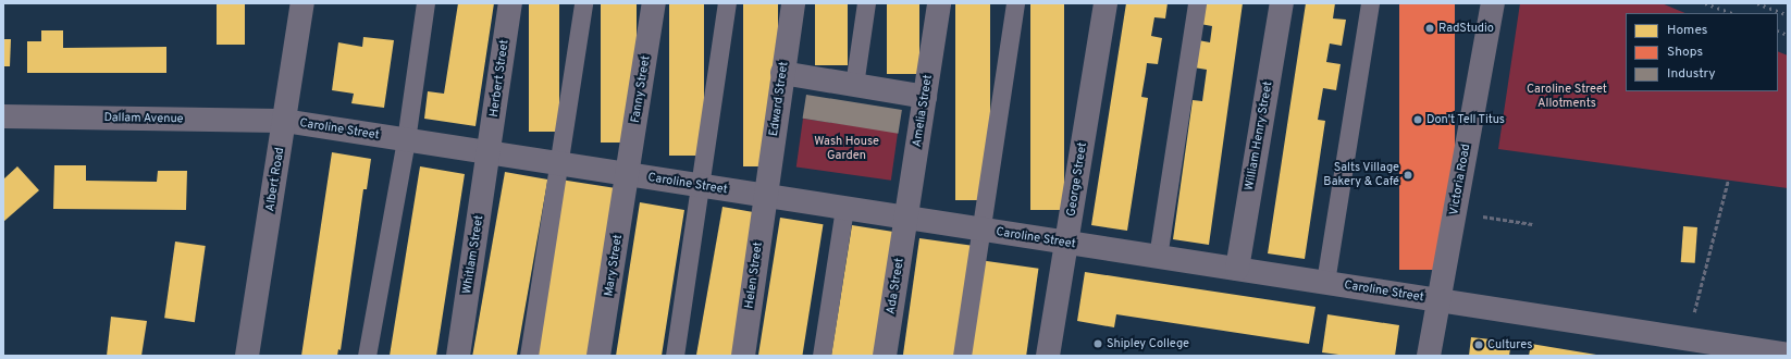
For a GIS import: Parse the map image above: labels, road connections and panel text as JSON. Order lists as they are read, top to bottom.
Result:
{
  "streets": {
    "street": [
      "Herbert Street",
      "Fanny Street",
      "Edward Street",
      "Amelia Street",
      "Dallam Avenue",
      "Caroline Street",
      "William Henry Street",
      "Albert Road",
      "George Street",
      "Victoria Road",
      "Whitlam Street",
      "Mary Street",
      "Helen Street",
      "Ada Street"
    ]
  },
  "crossings": [
    ["Herbert Street", "Caroline Street"],
    ["Herbert Street", "Whitlam Street"],
    ["Fanny Street", "Caroline Street"],
    ["Fanny Street", "Mary Street"],
    ["Edward Street", "Caroline Street"],
    ["Edward Street", "Helen Street"],
    ["Amelia Street", "Caroline Street"],
    ["Amelia Street", "Ada Street"],
    ["Dallam Avenue", "Caroline Street"],
    ["Dallam Avenue", "Albert Road"],
    ["Caroline Street", "William Henry Street"],
    ["Caroline Street", "Albert Road"],
    ["Caroline Street", "George Street"],
    ["Caroline Street", "Victoria Road"],
    ["Caroline Street", "Whitlam Street"],
    ["Caroline Street", "Mary Street"],
    ["Caroline Street", "Helen Street"],
    ["Caroline Street", "Ada Street"]
  ],
  "parks": ["Caroline Street Allotments", "Wash House Garden"],
  "places": [
    "RadStudio",
    "Don't Tell Titus",
    "Salts Village Bakery & Café",
    "Shipley College",
    "Cultures"
  ],
  "legend": ["Homes", "Shops", "Industry"]
}
